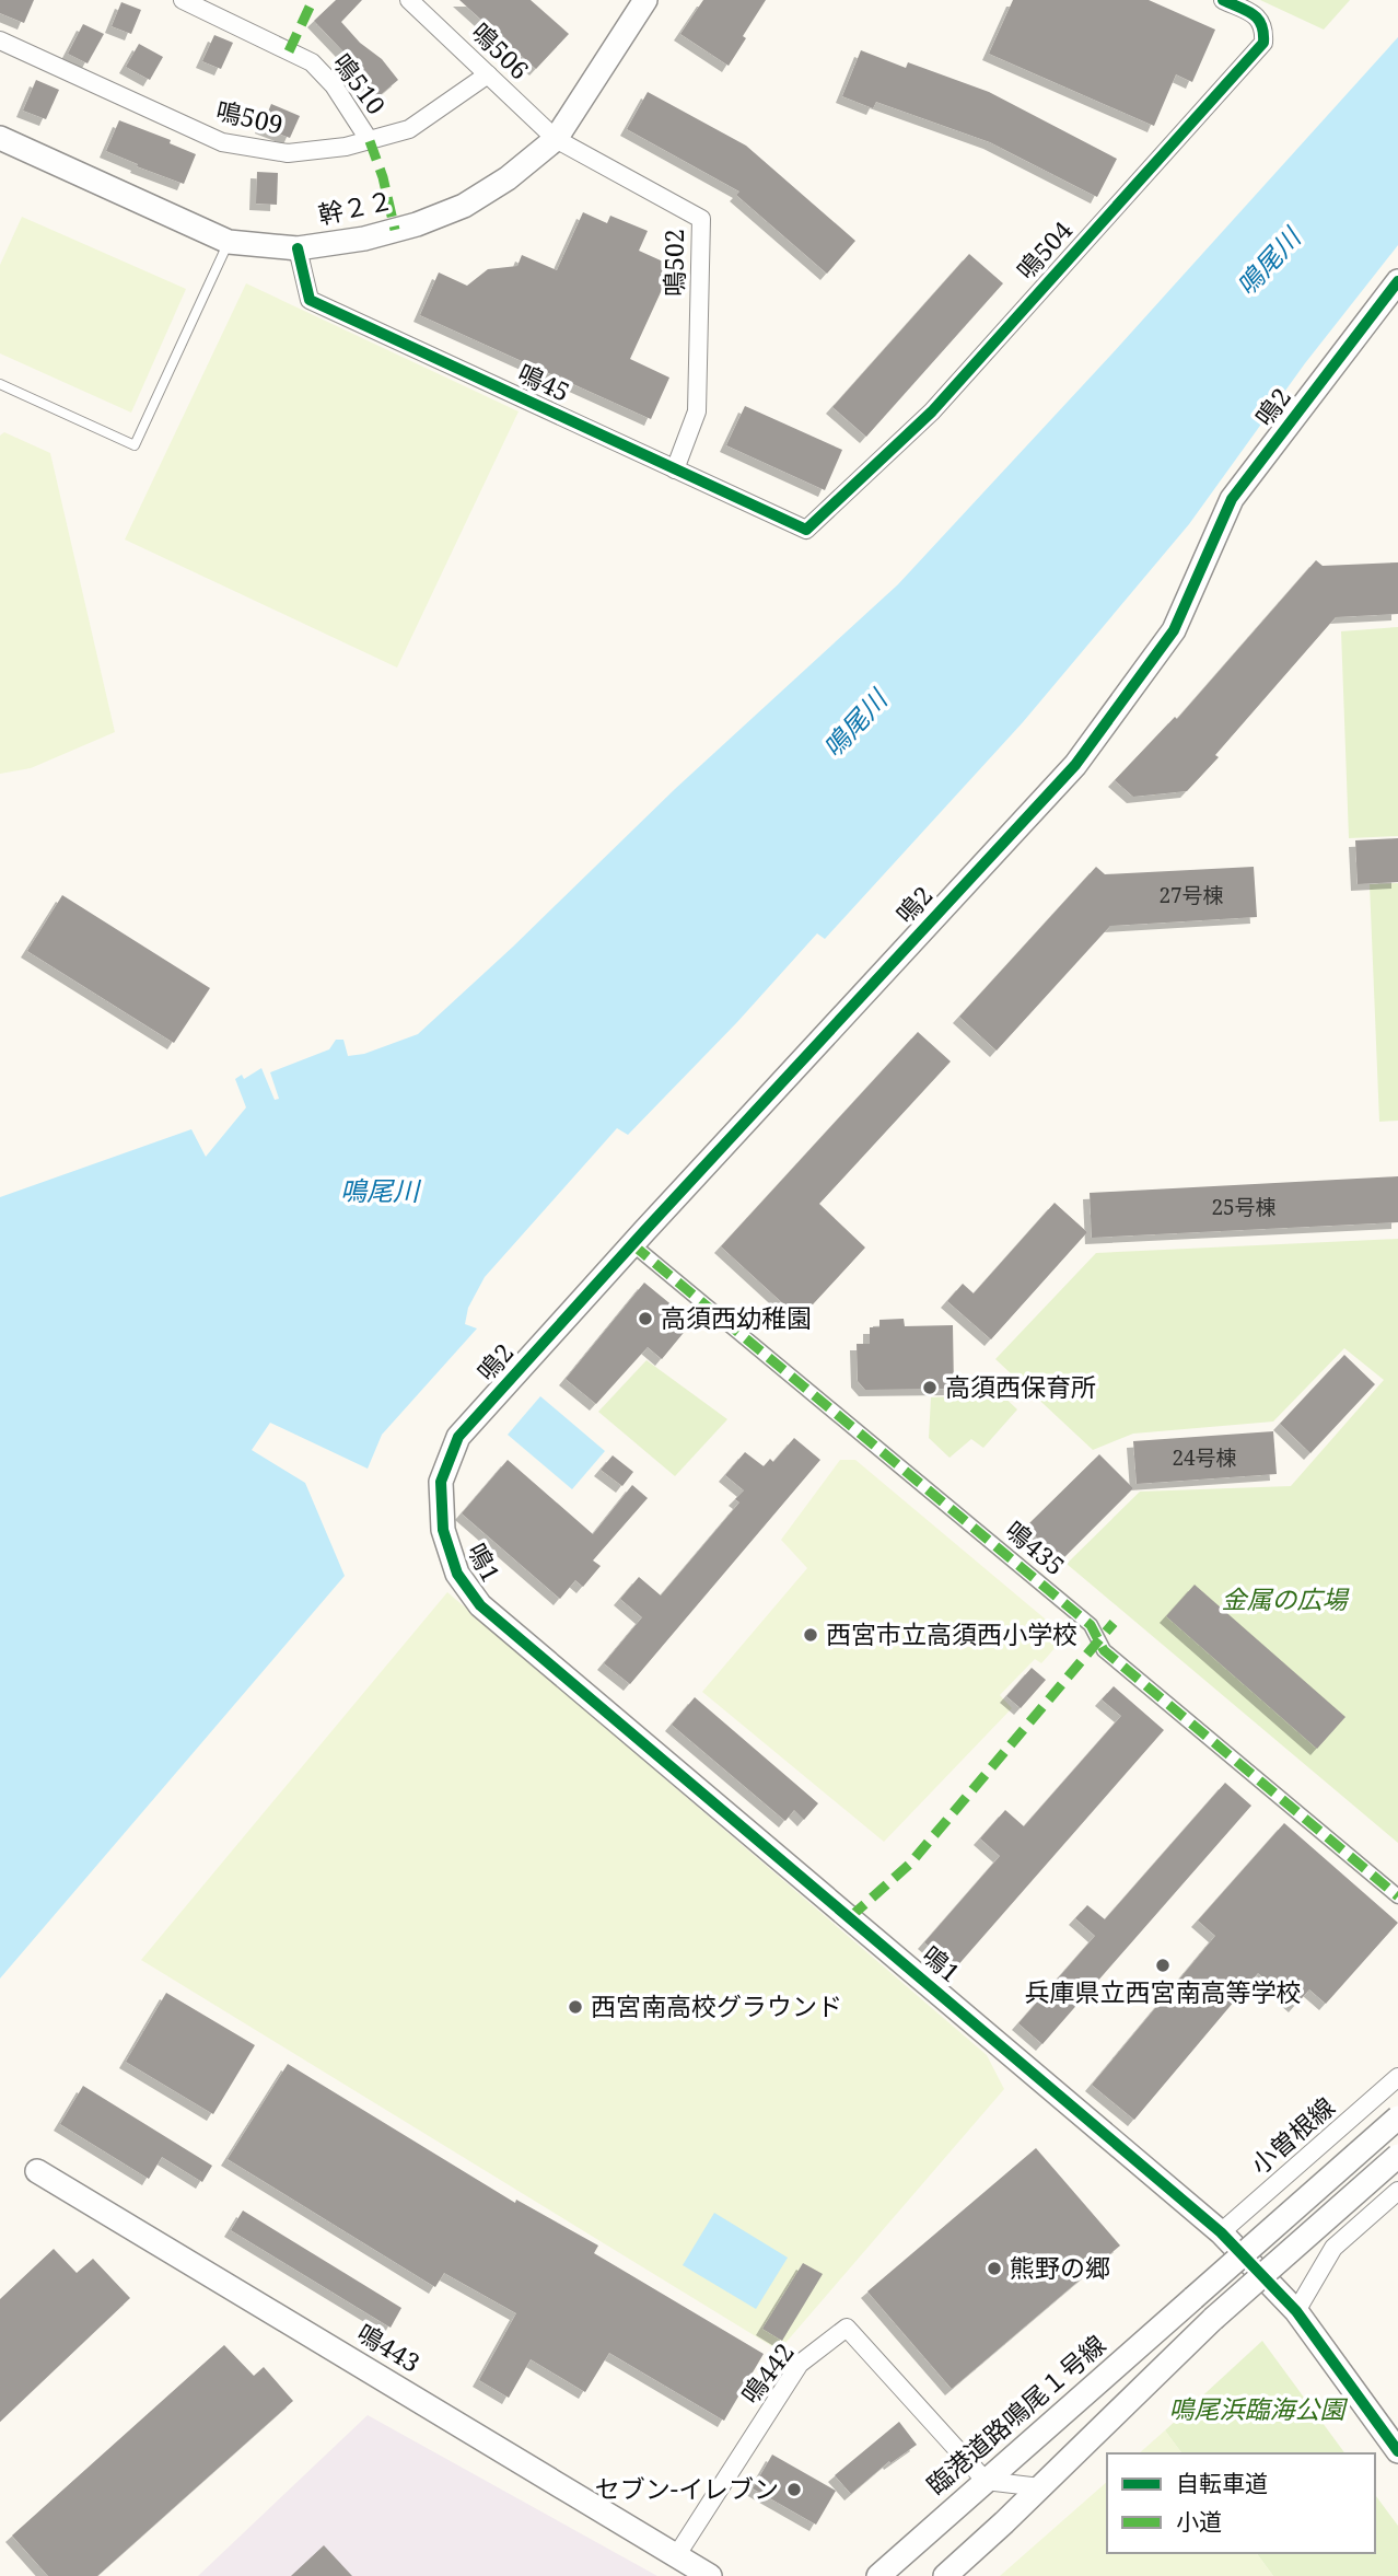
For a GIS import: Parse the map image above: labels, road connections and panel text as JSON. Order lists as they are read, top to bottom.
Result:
{
  "streets": {
    "street": [
      "鳴506",
      "鳴510",
      "鳴509",
      "幹２２",
      "鳴504",
      "鳴502",
      "鳴45",
      "鳴2",
      "鳴435",
      "鳴1",
      "小曽根線",
      "鳴443",
      "鳴442",
      "臨港道路鳴尾１号線"
    ]
  },
  "crossings": [
    ["鳴506", "鳴509"],
    ["鳴506", "幹２２"],
    ["鳴506", "鳴502"],
    ["鳴510", "鳴509"],
    ["幹２２", "鳴502"],
    ["幹２２", "鳴45"],
    ["鳴504", "鳴45"],
    ["鳴502", "鳴45"],
    ["鳴2", "鳴435"],
    ["鳴2", "鳴1"],
    ["鳴1", "小曽根線"],
    ["鳴443", "鳴442"],
    ["鳴442", "臨港道路鳴尾１号線"]
  ],
  "water": ["鳴尾川"],
  "parks": ["金属の広場", "鳴尾浜臨海公園"],
  "places": [
    "高須西幼稚園",
    "高須西保育所",
    "西宮市立高須西小学校",
    "兵庫県立西宮南高等学校",
    "西宮南高校グラウンド",
    "熊野の郷",
    "セブン-イレブン"
  ],
  "house_numbers": ["27号棟", "25号棟", "24号棟"],
  "legend": ["自転車道", "小道"]
}
